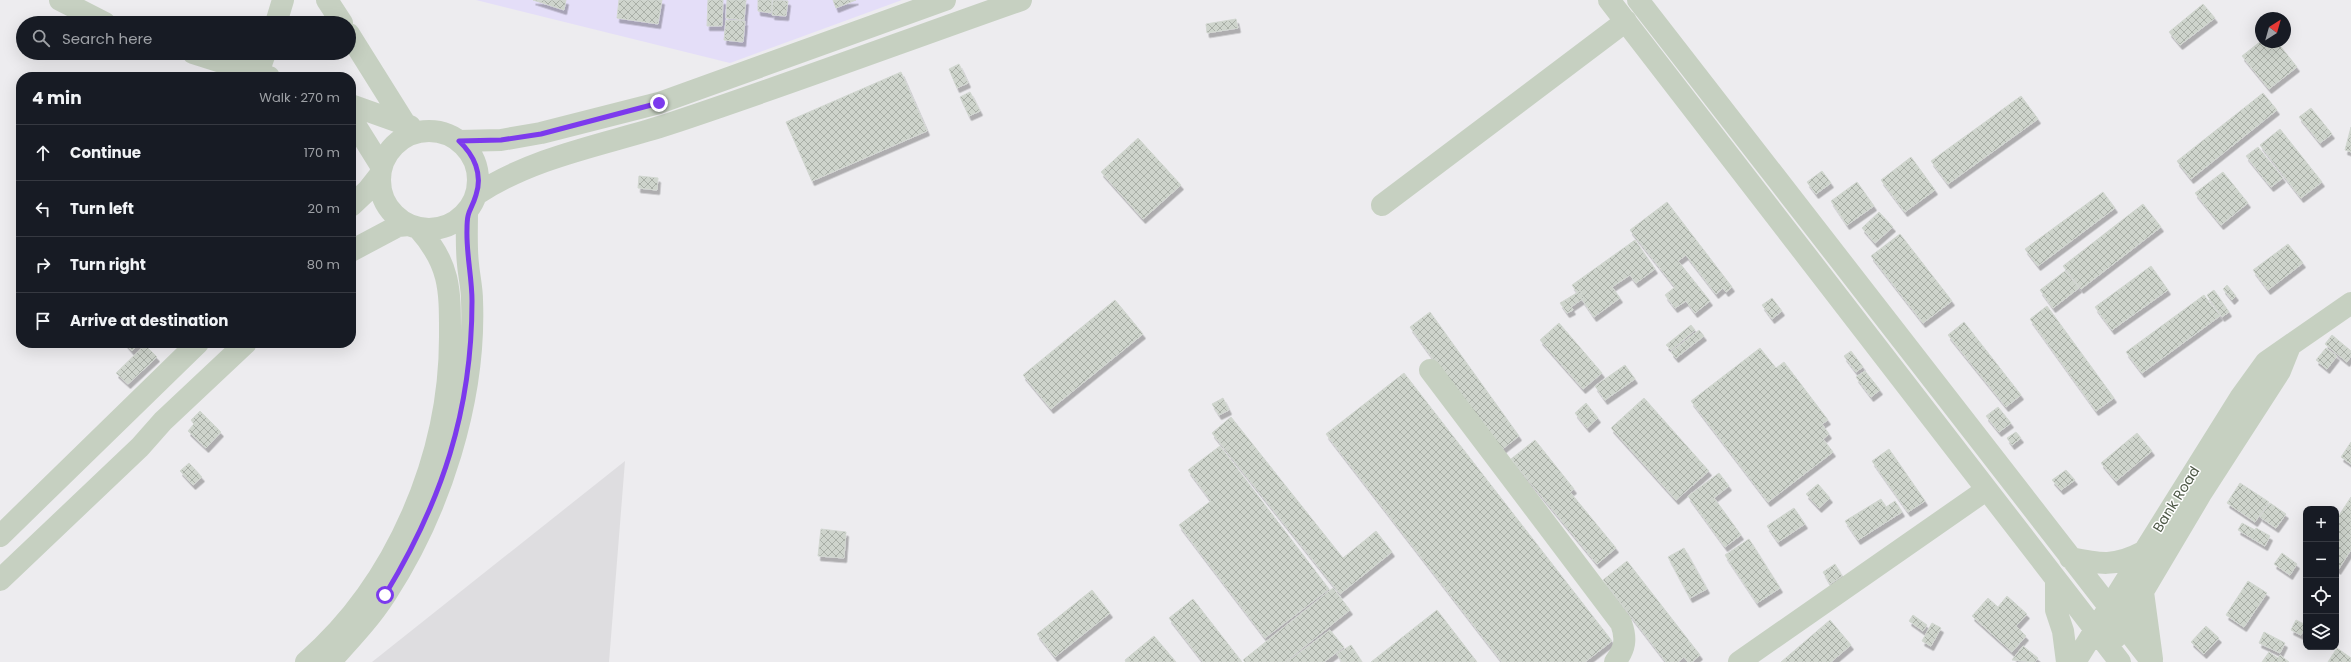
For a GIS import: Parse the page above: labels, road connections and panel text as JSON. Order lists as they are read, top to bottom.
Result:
{
  "streets": {
    "street": ["Bank Road"]
  },
  "north": "top right",
  "page": {
    "search": "Search here",
    "heading": ["4 min", "Walk · 270 m"],
    "list": [
      ["Continue", "170 m"],
      ["Turn left", "20 m"],
      ["Turn right", "80 m"],
      "Arrive at destination"
    ],
    "map_buttons": ["+", "−"]
  }
}
